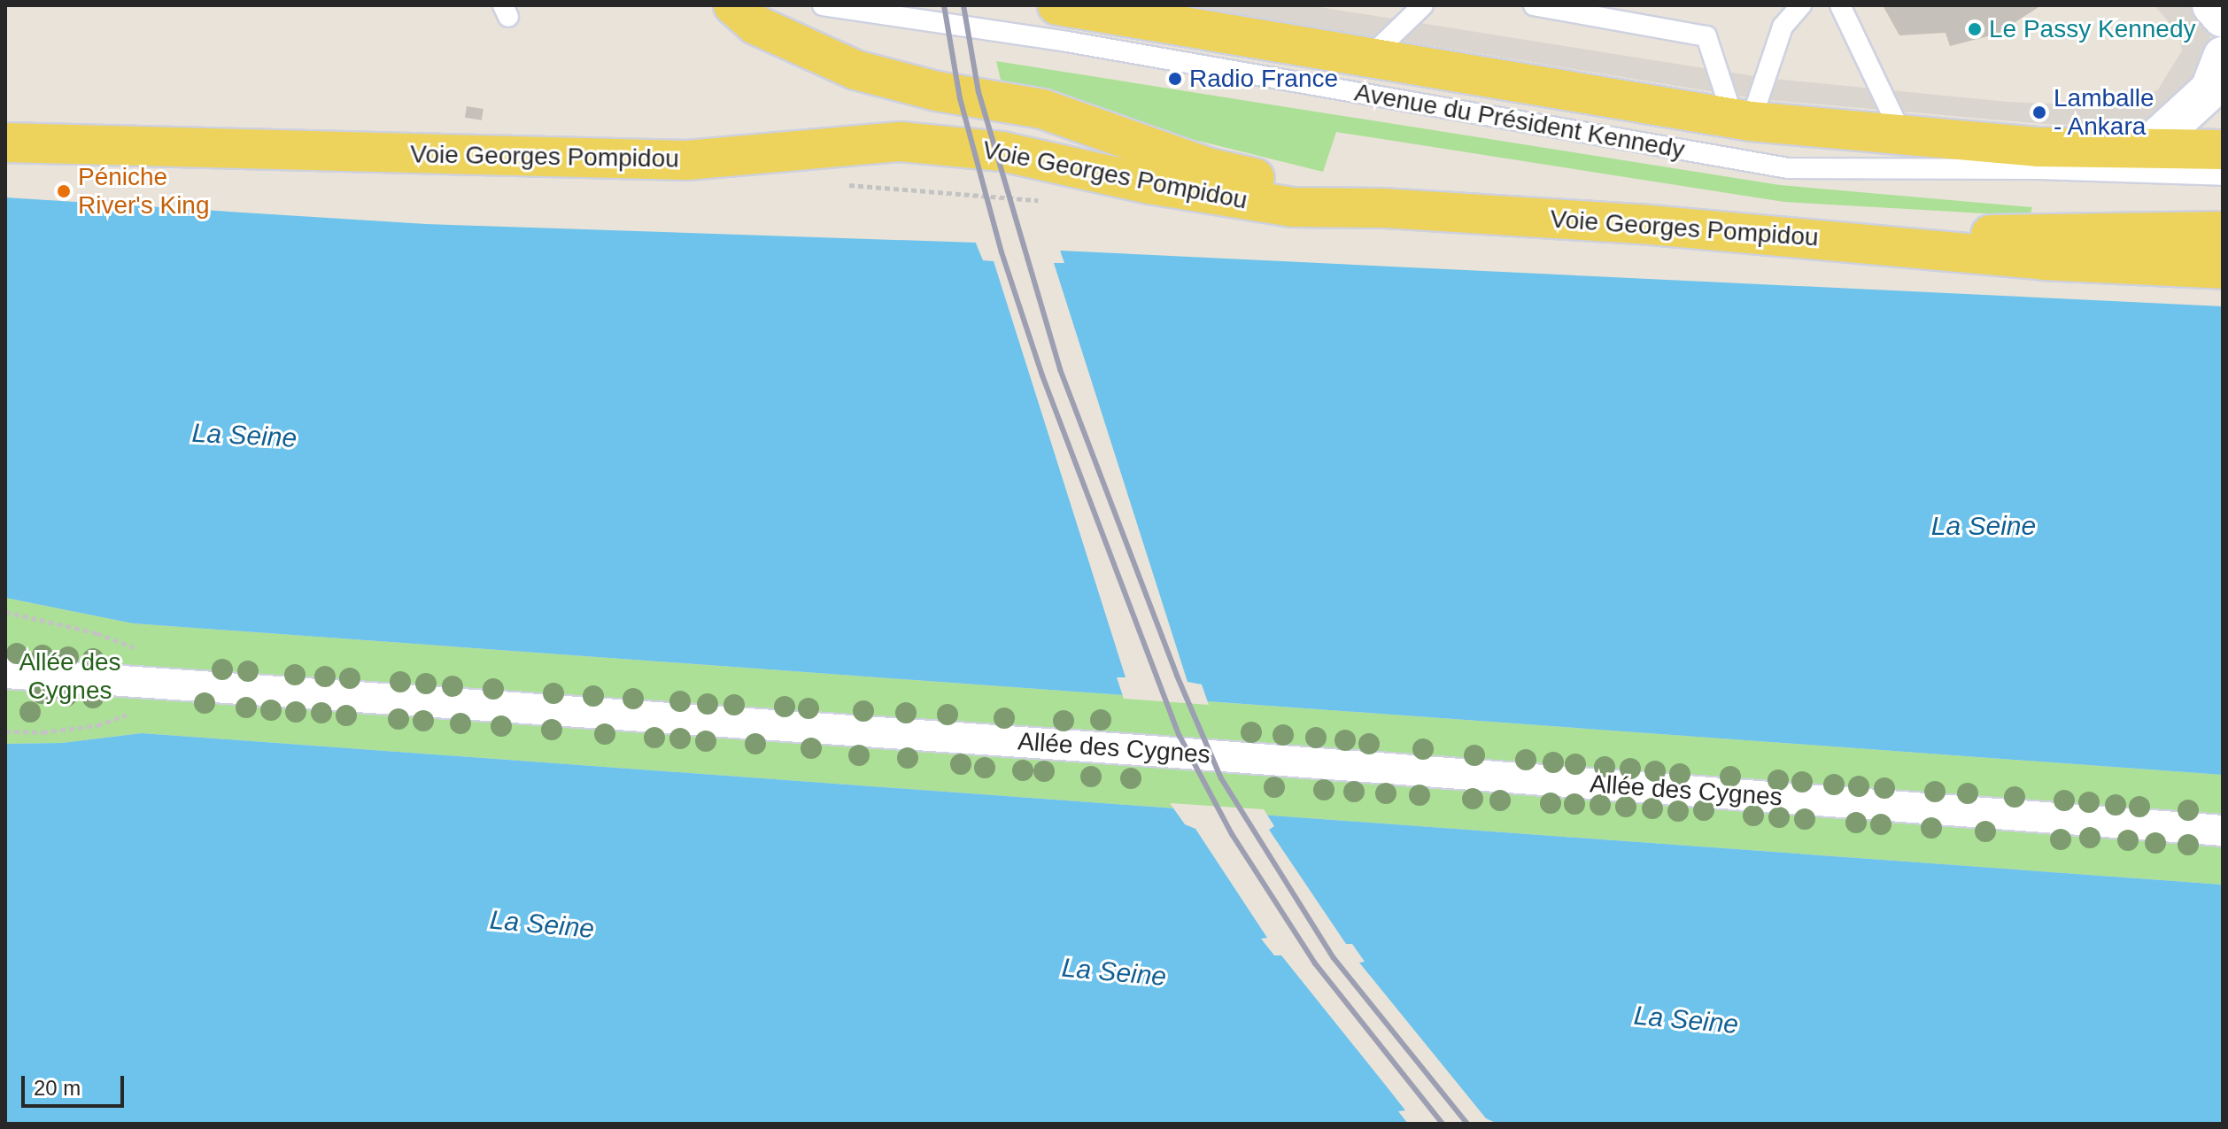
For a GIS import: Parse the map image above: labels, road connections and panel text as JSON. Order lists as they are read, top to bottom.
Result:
{
  "streets": {
    "main road": ["Avenue du Président Kennedy", "Voie Georges Pompidou"],
    "street": ["Allée des Cygnes"]
  },
  "water": ["La Seine"],
  "parks": ["Allée des Cygnes"],
  "places": [
    "Le Passy Kennedy",
    "Radio France",
    "Lamballe - Ankara",
    "Péniche River's King"
  ],
  "scale_bar": "20 m"
}
